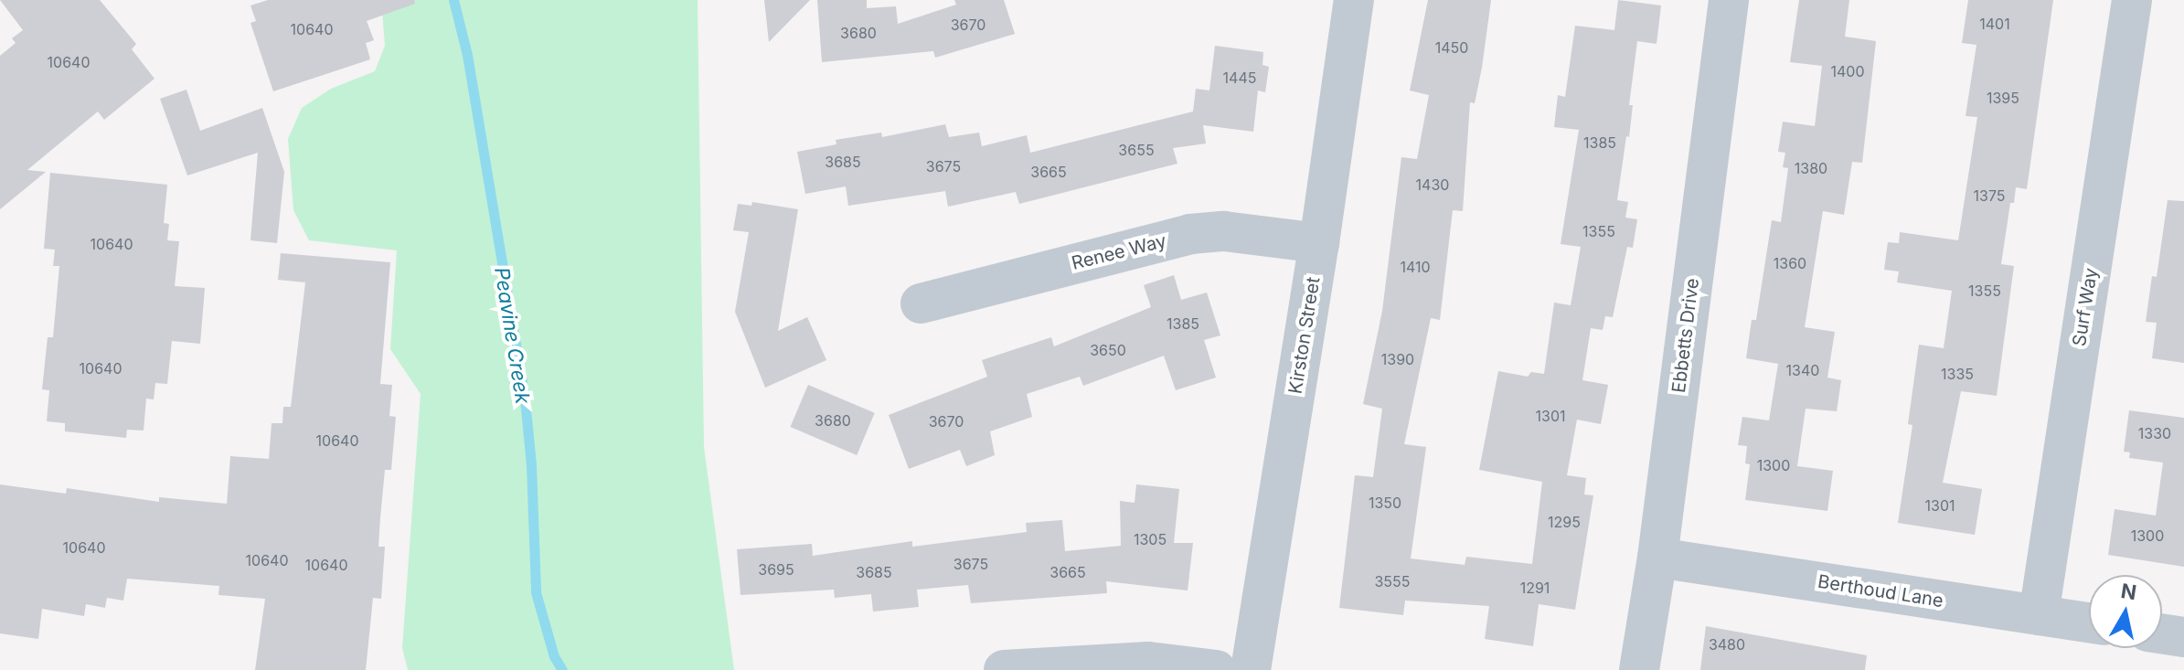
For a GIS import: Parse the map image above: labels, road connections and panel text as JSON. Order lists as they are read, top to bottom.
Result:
{
  "streets": {
    "street": [
      "Renee Way",
      "Surf Way",
      "Kirston Street",
      "Ebbetts Drive",
      "Berthoud Lane"
    ]
  },
  "crossings": [
    ["Renee Way", "Kirston Street"],
    ["Surf Way", "Berthoud Lane"],
    ["Ebbetts Drive", "Berthoud Lane"]
  ],
  "water": ["Peavine Creek"],
  "house_numbers": [
    "1401",
    "3670",
    "10640",
    "3680",
    "1450",
    "10640",
    "1400",
    "1445",
    "1395",
    "1385",
    "3655",
    "3685",
    "3675",
    "1380",
    "3665",
    "1430",
    "1375",
    "1355",
    "10640",
    "1360",
    "1410",
    "1355",
    "1385",
    "3650",
    "1390",
    "10640",
    "1340",
    "1335",
    "1301",
    "3680",
    "3670",
    "1330",
    "10640",
    "1300",
    "1350",
    "1301",
    "1295",
    "1300",
    "1305",
    "10640",
    "10640",
    "3675",
    "10640",
    "3695",
    "3685",
    "3665",
    "3555",
    "1291",
    "3480"
  ],
  "north": "top"
}
